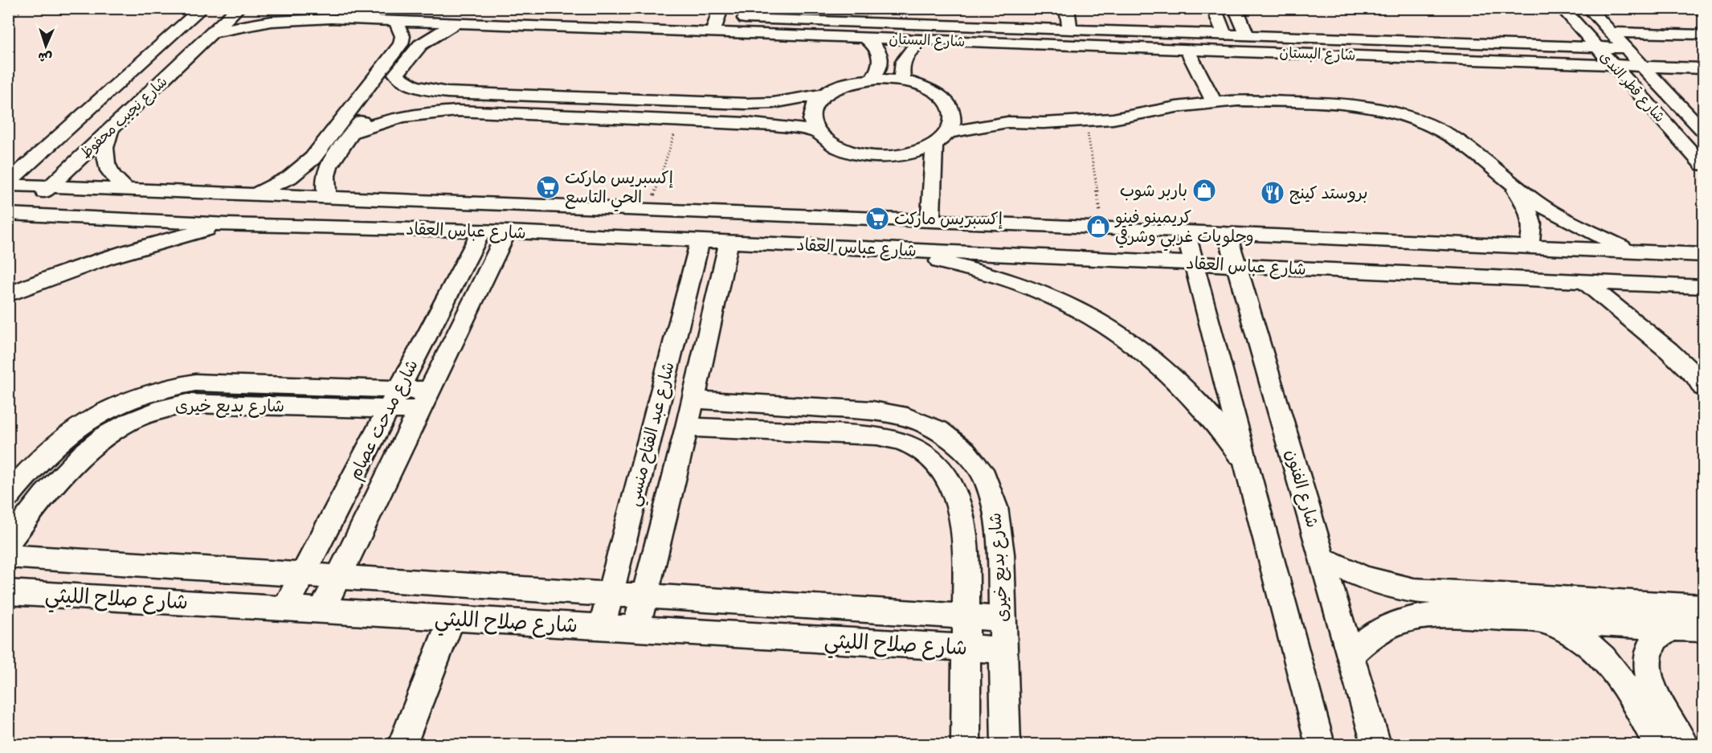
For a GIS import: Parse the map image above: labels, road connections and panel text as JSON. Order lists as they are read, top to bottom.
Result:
{
  "streets": {
    "street": [
      "شارع البستان",
      "شارع قطر الندى",
      "شارع نجيب محفوظ",
      "شارع عباس العقاد",
      "شارع بديع خيرى",
      "شارع مدحت عصام",
      "شارع عبد الفتاح منسي",
      "شارع الفنون",
      "شارع صلاح الليثي"
    ]
  },
  "crossings": [
    ["شارع البستان", "شارع قطر الندى"],
    ["شارع البستان", "شارع نجيب محفوظ"],
    ["شارع نجيب محفوظ", "شارع عباس العقاد"],
    ["شارع عباس العقاد", "شارع مدحت عصام"],
    ["شارع عباس العقاد", "شارع عبد الفتاح منسي"],
    ["شارع عباس العقاد", "شارع الفنون"],
    ["شارع بديع خيرى", "شارع مدحت عصام"],
    ["شارع بديع خيرى", "شارع عبد الفتاح منسي"],
    ["شارع بديع خيرى", "شارع صلاح الليثي"],
    ["شارع مدحت عصام", "شارع صلاح الليثي"],
    ["شارع عبد الفتاح منسي", "شارع صلاح الليثي"]
  ],
  "places": {
    "supermarket": ["إكسبريس ماركت الحي التاسع", "إكسبريس ماركت"],
    "shop": ["باربر شوب", "كريمينو فينو وحلويات غربي وشرقي"],
    "restaurant": ["بروستد كينج"]
  },
  "north": "bottom"
}
